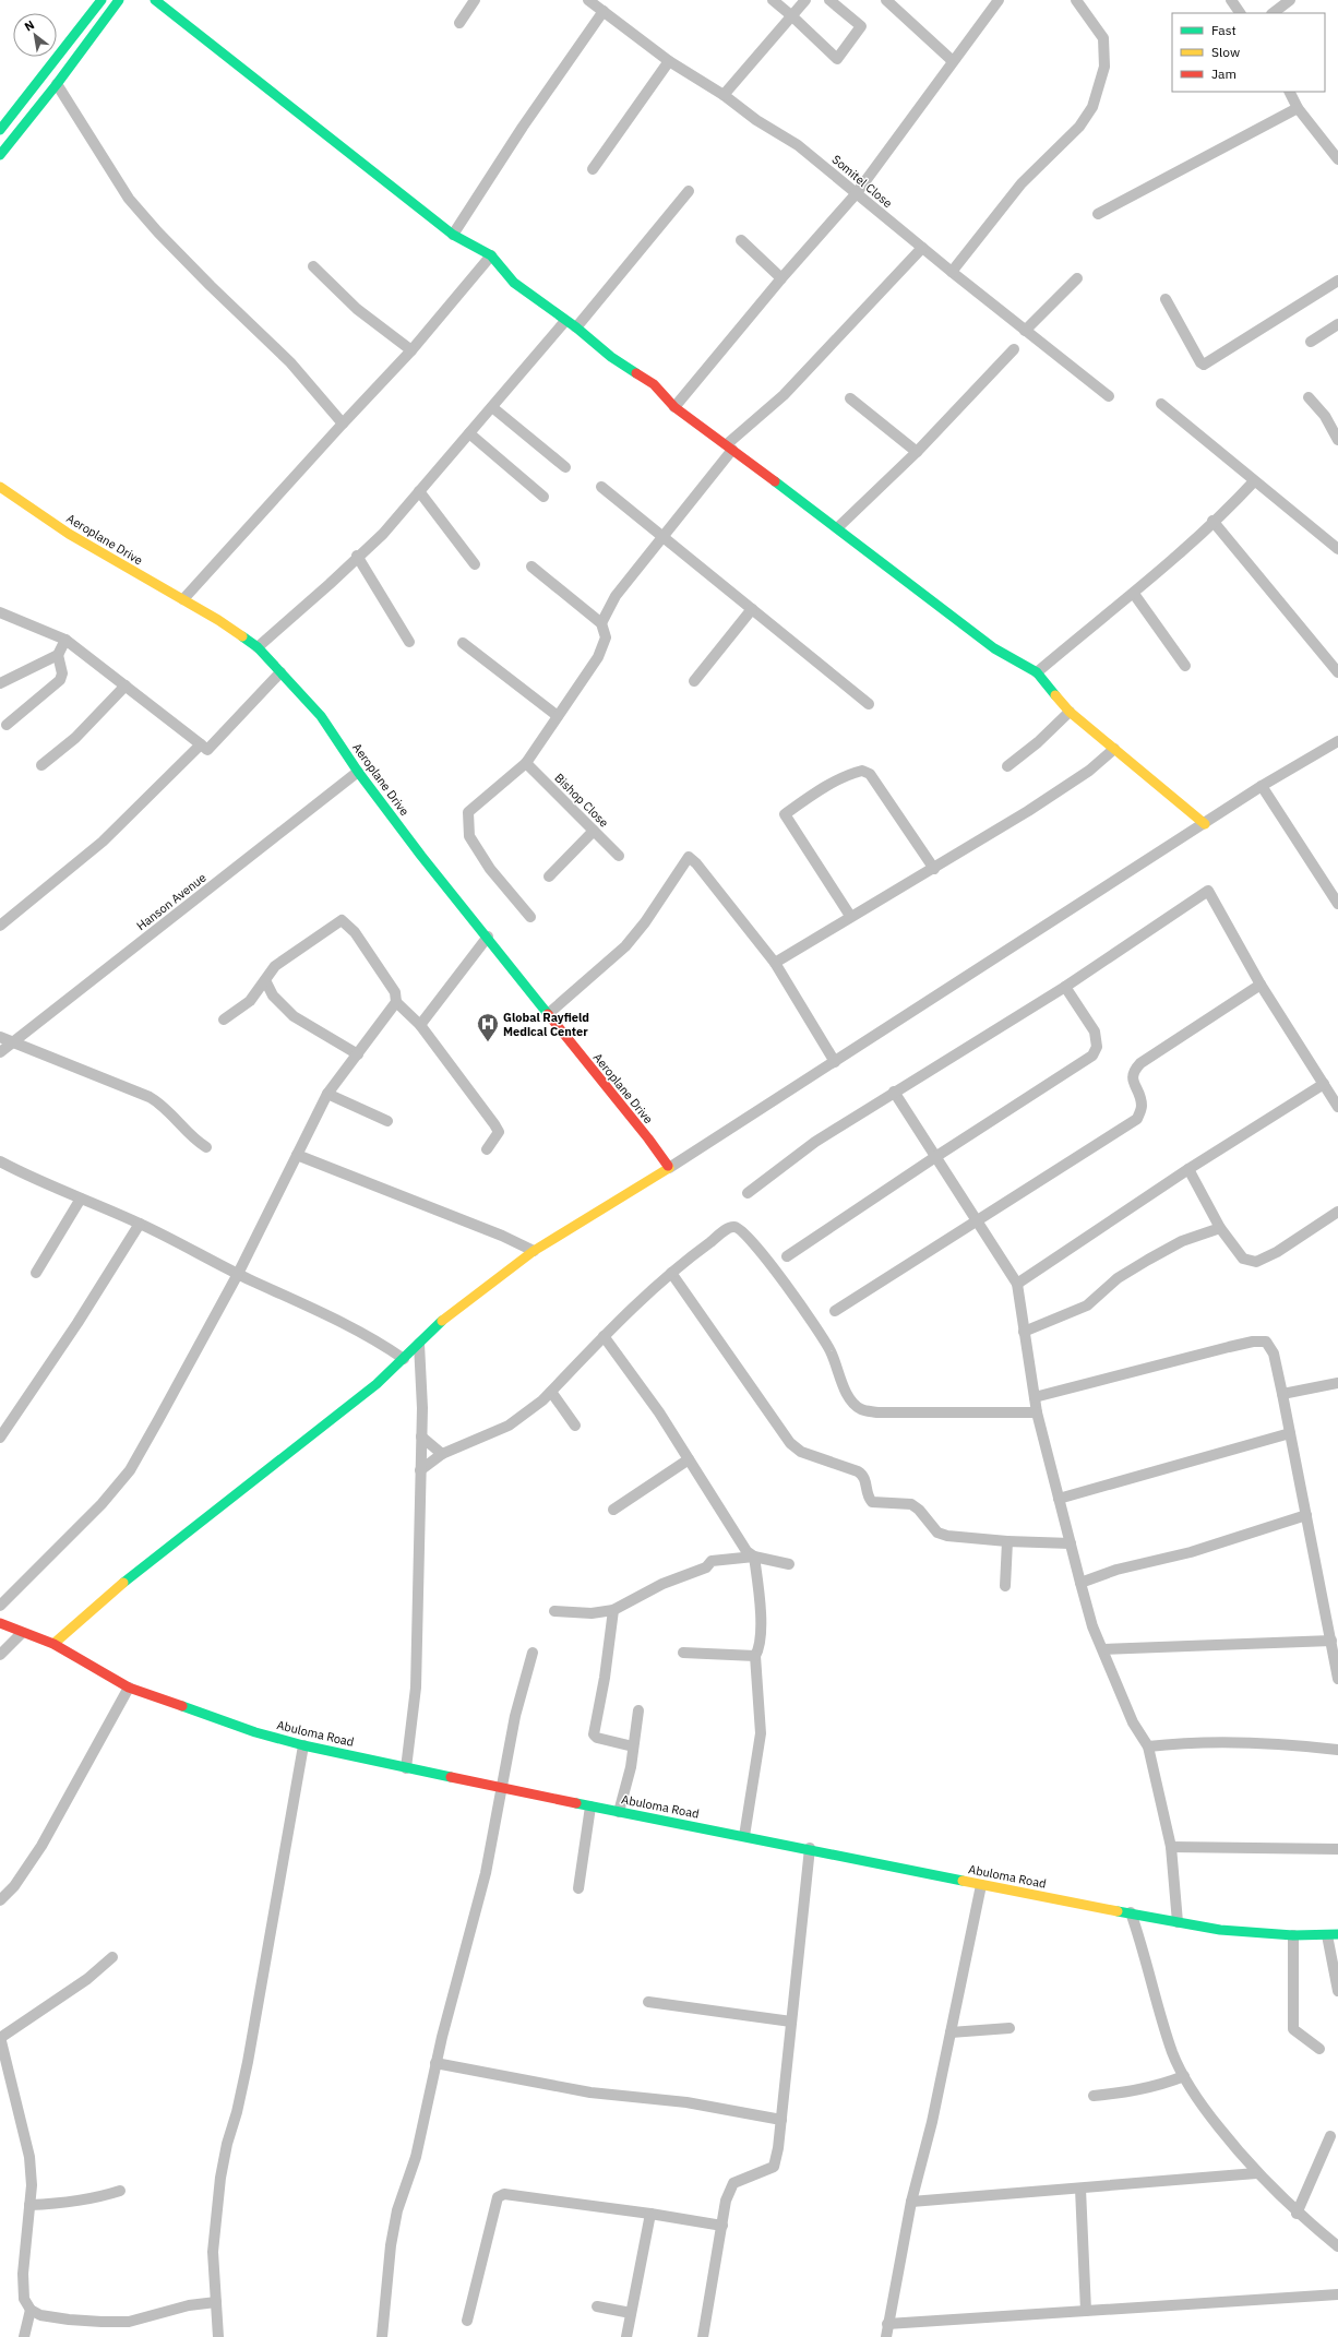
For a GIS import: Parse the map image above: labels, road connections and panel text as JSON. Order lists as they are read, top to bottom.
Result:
{
  "streets": {
    "street": [
      "Somitel Close",
      "Aeroplane Drive",
      "Bishop Close",
      "Hanson Avenue",
      "Abuloma Road"
    ]
  },
  "crossings": [
    ["Aeroplane Drive", "Hanson Avenue"]
  ],
  "places": {
    "hospital": ["Global Rayfield Medical Center"]
  },
  "legend": ["Fast", "Slow", "Jam"],
  "north": "top left"
}
